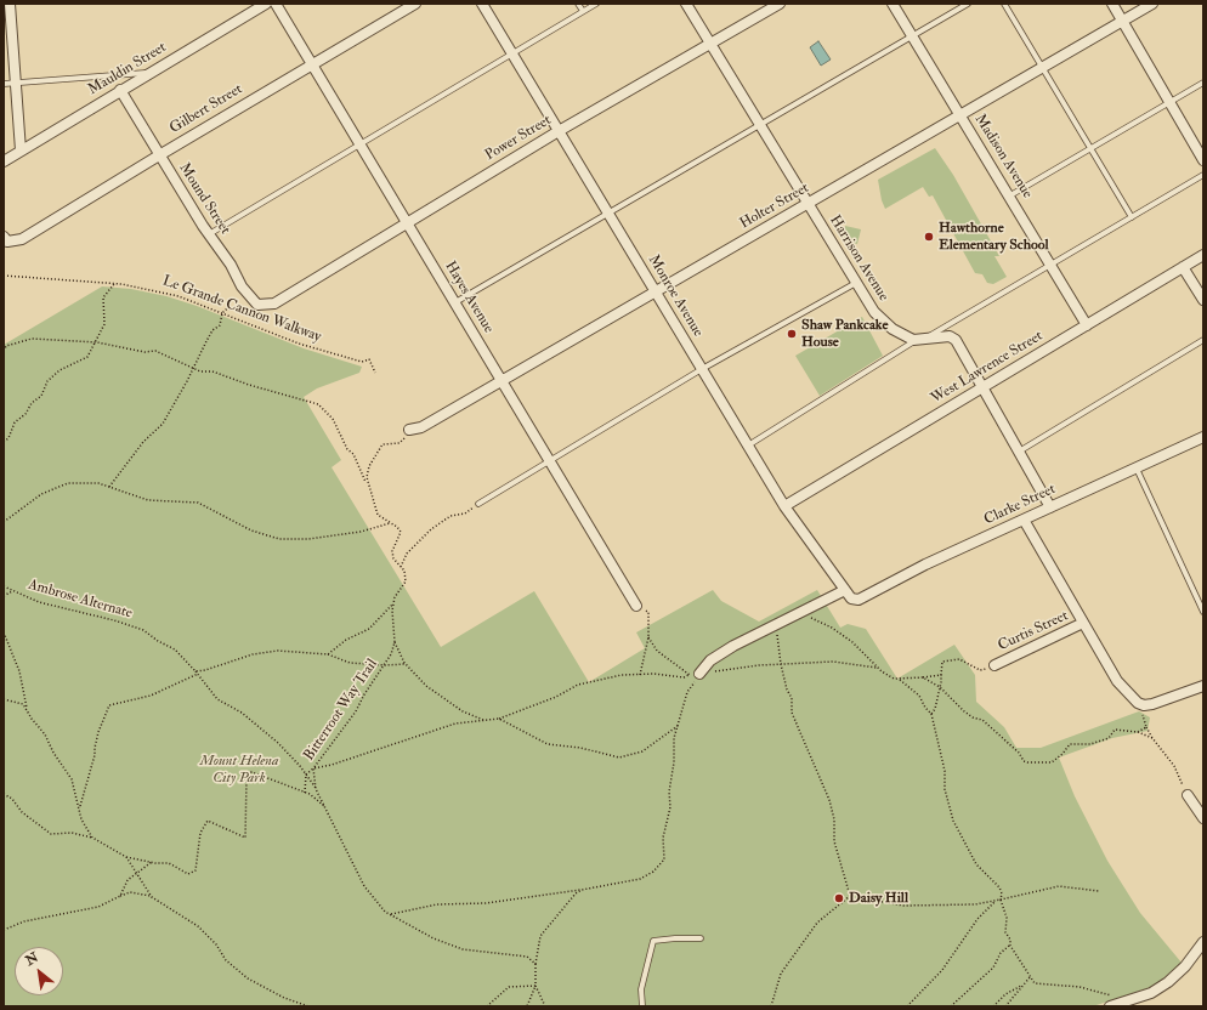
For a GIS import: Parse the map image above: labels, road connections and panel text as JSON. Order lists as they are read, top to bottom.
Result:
{
  "streets": {
    "street": [
      "Mauldin Street",
      "Gilbert Street",
      "Power Street",
      "Madison Avenue",
      "Mound Street",
      "Holter Street",
      "Harrison Avenue",
      "Monroe Avenue",
      "Hayes Avenue",
      "West Lawrence Street",
      "Clarke Street",
      "Curtis Street"
    ],
    "path": ["Le Grande Cannon Walkway", "Ambrose Alternate", "Bitterroot Way Trail"]
  },
  "crossings": [
    ["Mauldin Street", "Mound Street"],
    ["Gilbert Street", "Mound Street"],
    ["Gilbert Street", "Hayes Avenue"],
    ["Power Street", "Mound Street"],
    ["Power Street", "Harrison Avenue"],
    ["Power Street", "Monroe Avenue"],
    ["Power Street", "Hayes Avenue"],
    ["Madison Avenue", "Holter Street"],
    ["Madison Avenue", "West Lawrence Street"],
    ["Holter Street", "Harrison Avenue"],
    ["Holter Street", "Monroe Avenue"],
    ["Holter Street", "Hayes Avenue"],
    ["Harrison Avenue", "West Lawrence Street"],
    ["Harrison Avenue", "Clarke Street"],
    ["Monroe Avenue", "West Lawrence Street"],
    ["Monroe Avenue", "Clarke Street"],
    ["Ambrose Alternate", "Bitterroot Way Trail"]
  ],
  "parks": ["Mount Helena City Park"],
  "places": ["Hawthorne Elementary School", "Shaw Pankcake House", "Daisy Hill"],
  "north": "top left"
}
